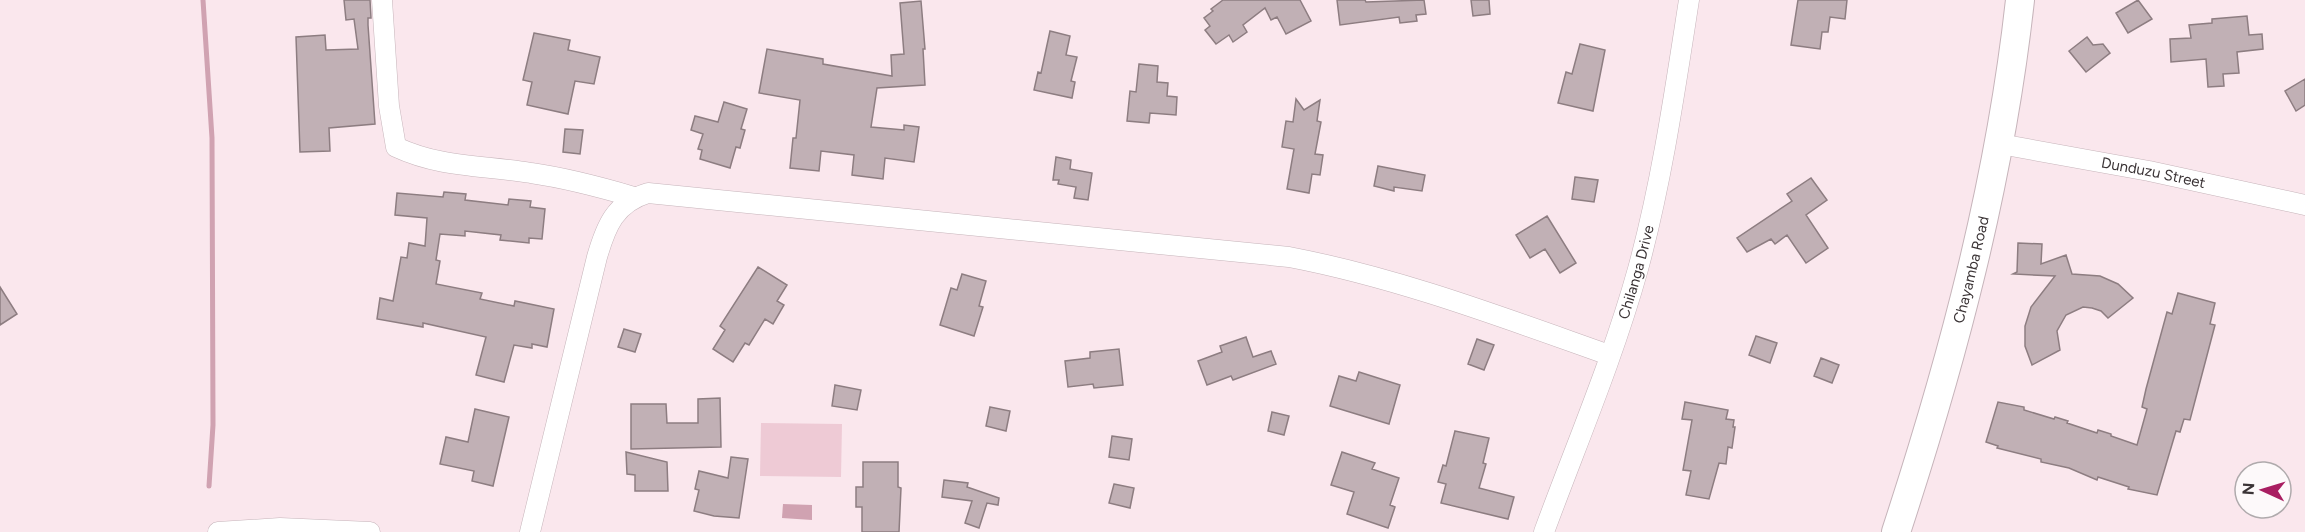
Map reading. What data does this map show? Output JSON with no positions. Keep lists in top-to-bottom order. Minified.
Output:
{"streets":{"street":["Dunduzu Street","Chayamba Road","Chilanga Drive"]},"crossings":[["Dunduzu Street","Chayamba Road"]],"north":"left"}
